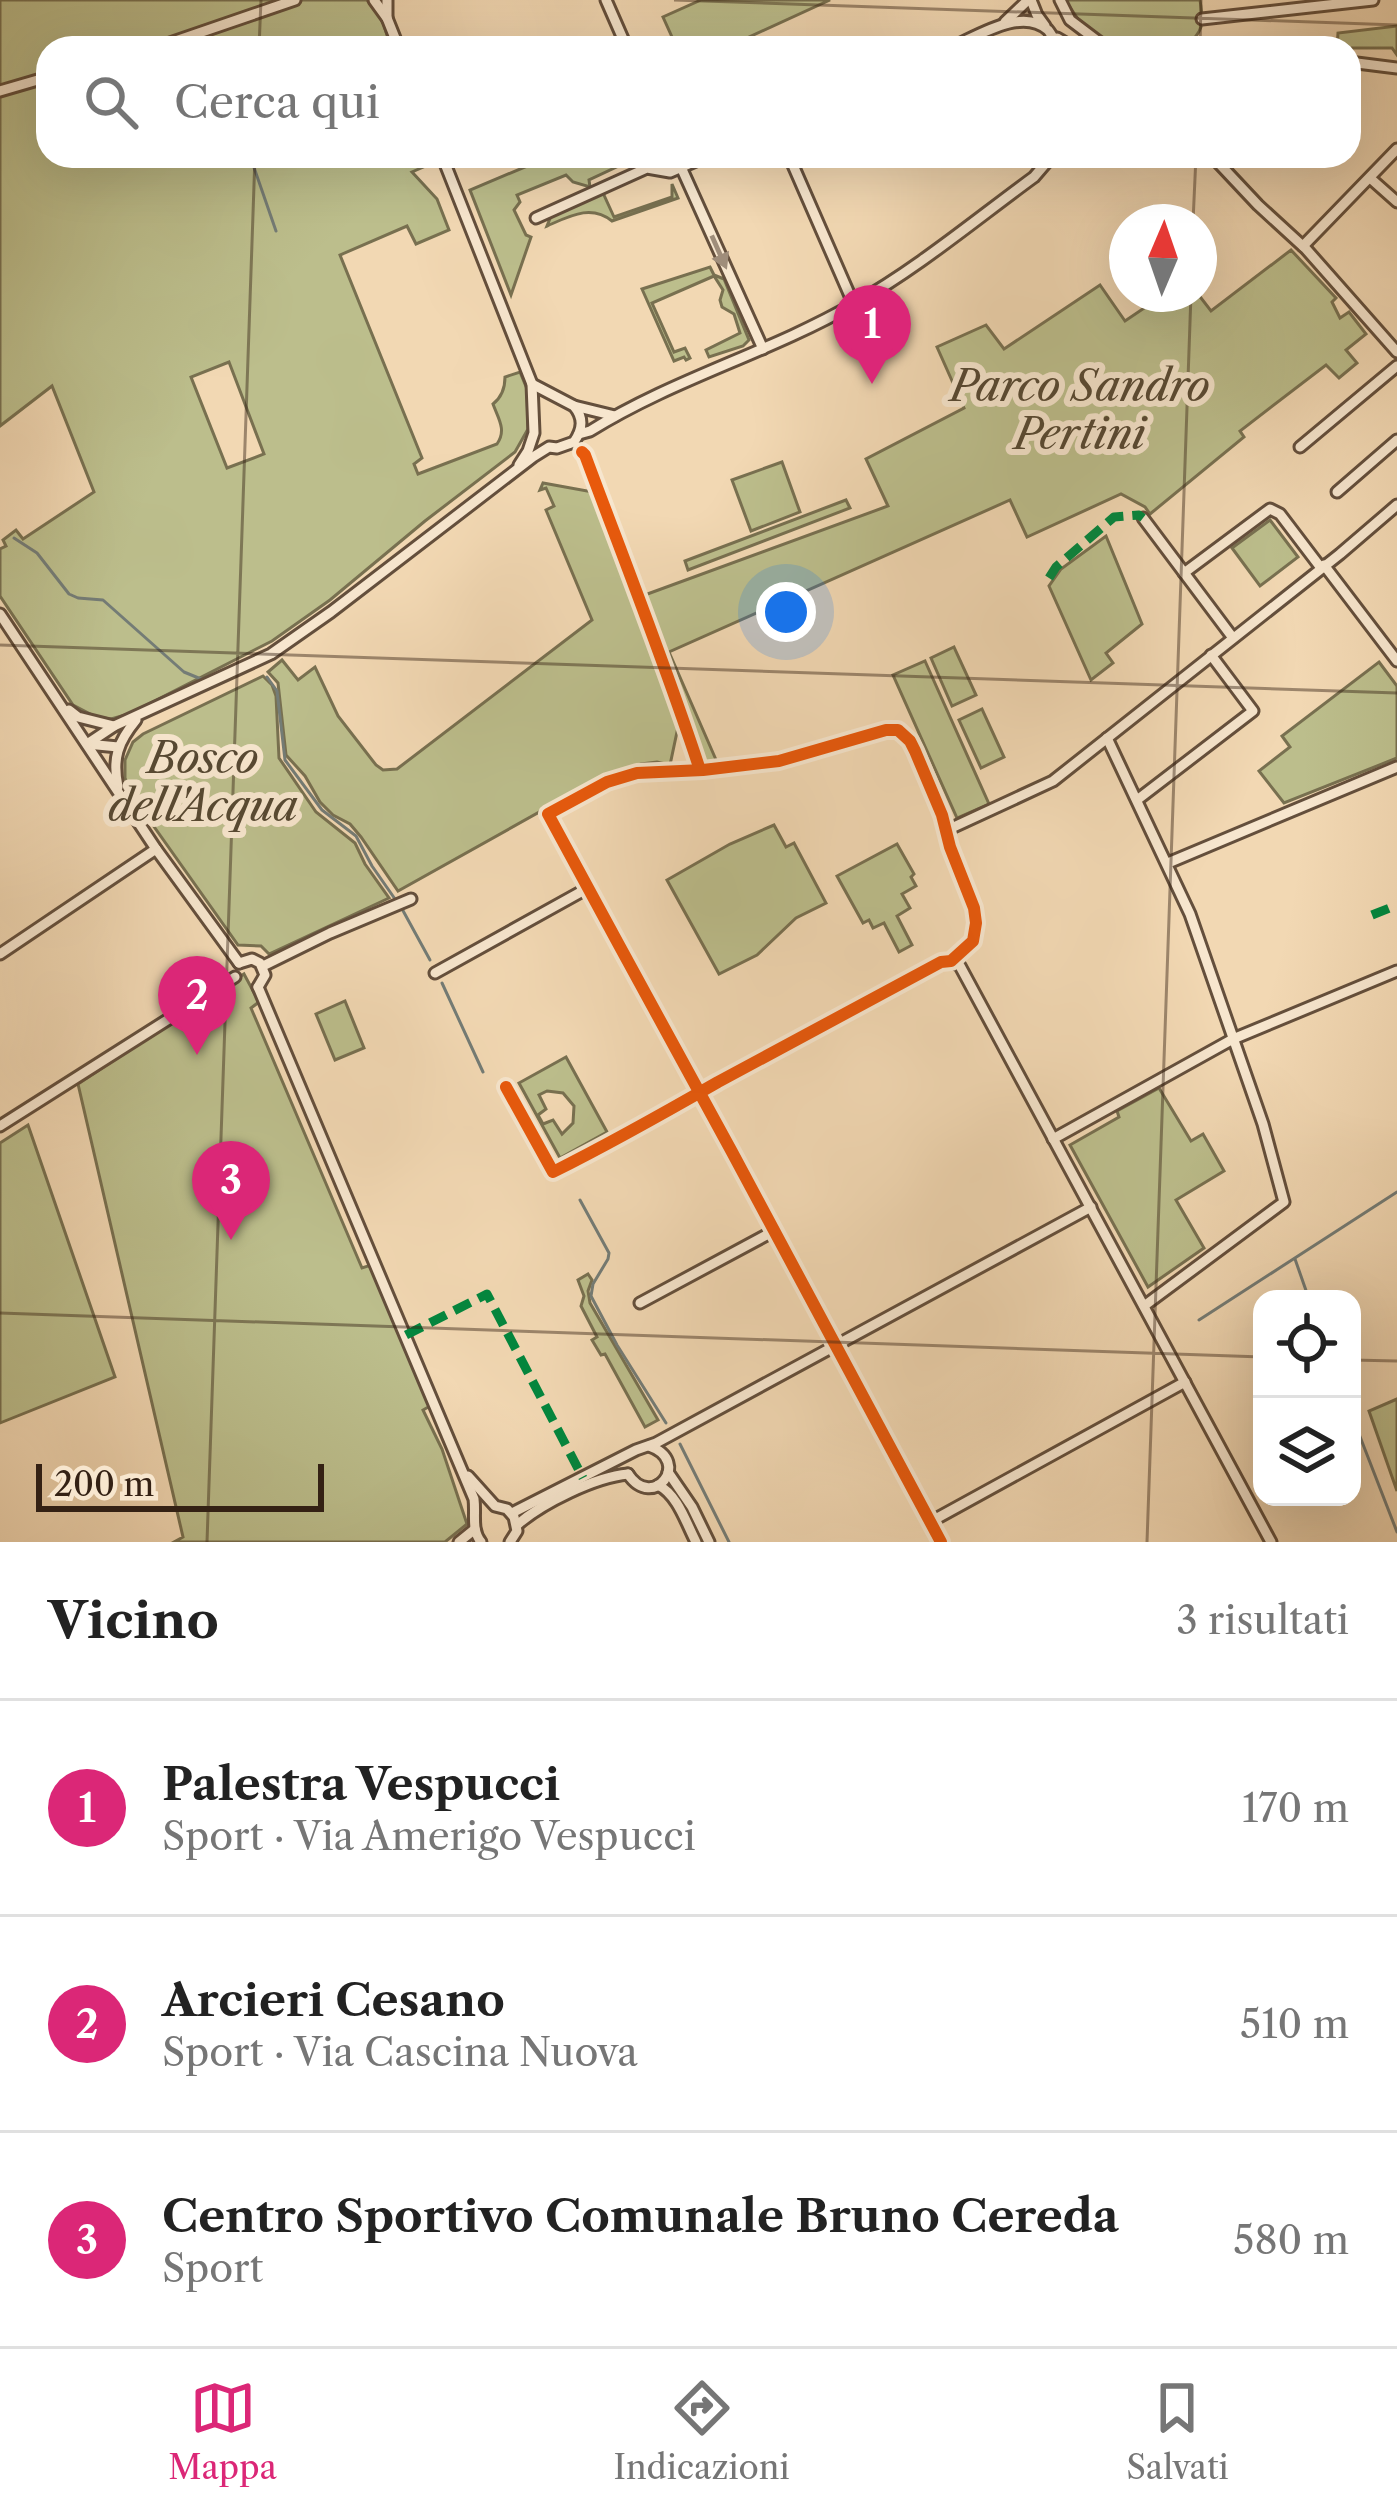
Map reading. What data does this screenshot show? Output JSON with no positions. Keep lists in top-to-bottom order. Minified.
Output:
{"parks":["Parco Sandro Pertini","Bosco dell'Acqua"],"scale_bar":"200 m","north":"top","page":{"search":"Cerca qui","pins":["1","2","3"],"scale":"200 m","heading":["Vicino","3 risultati"],"list":[{"mark":"1","name":"Palestra Vespucci","note":"Sport · Via Amerigo Vespucci","value":"170 m"},{"mark":"2","name":"Arcieri Cesano","note":"Sport · Via Cascina Nuova","value":"510 m"},{"mark":"3","name":"Centro Sportivo Comunale Bruno Cereda","note":"Sport","value":"580 m"}],"nav":["Mappa","Indicazioni","Salvati"]}}
